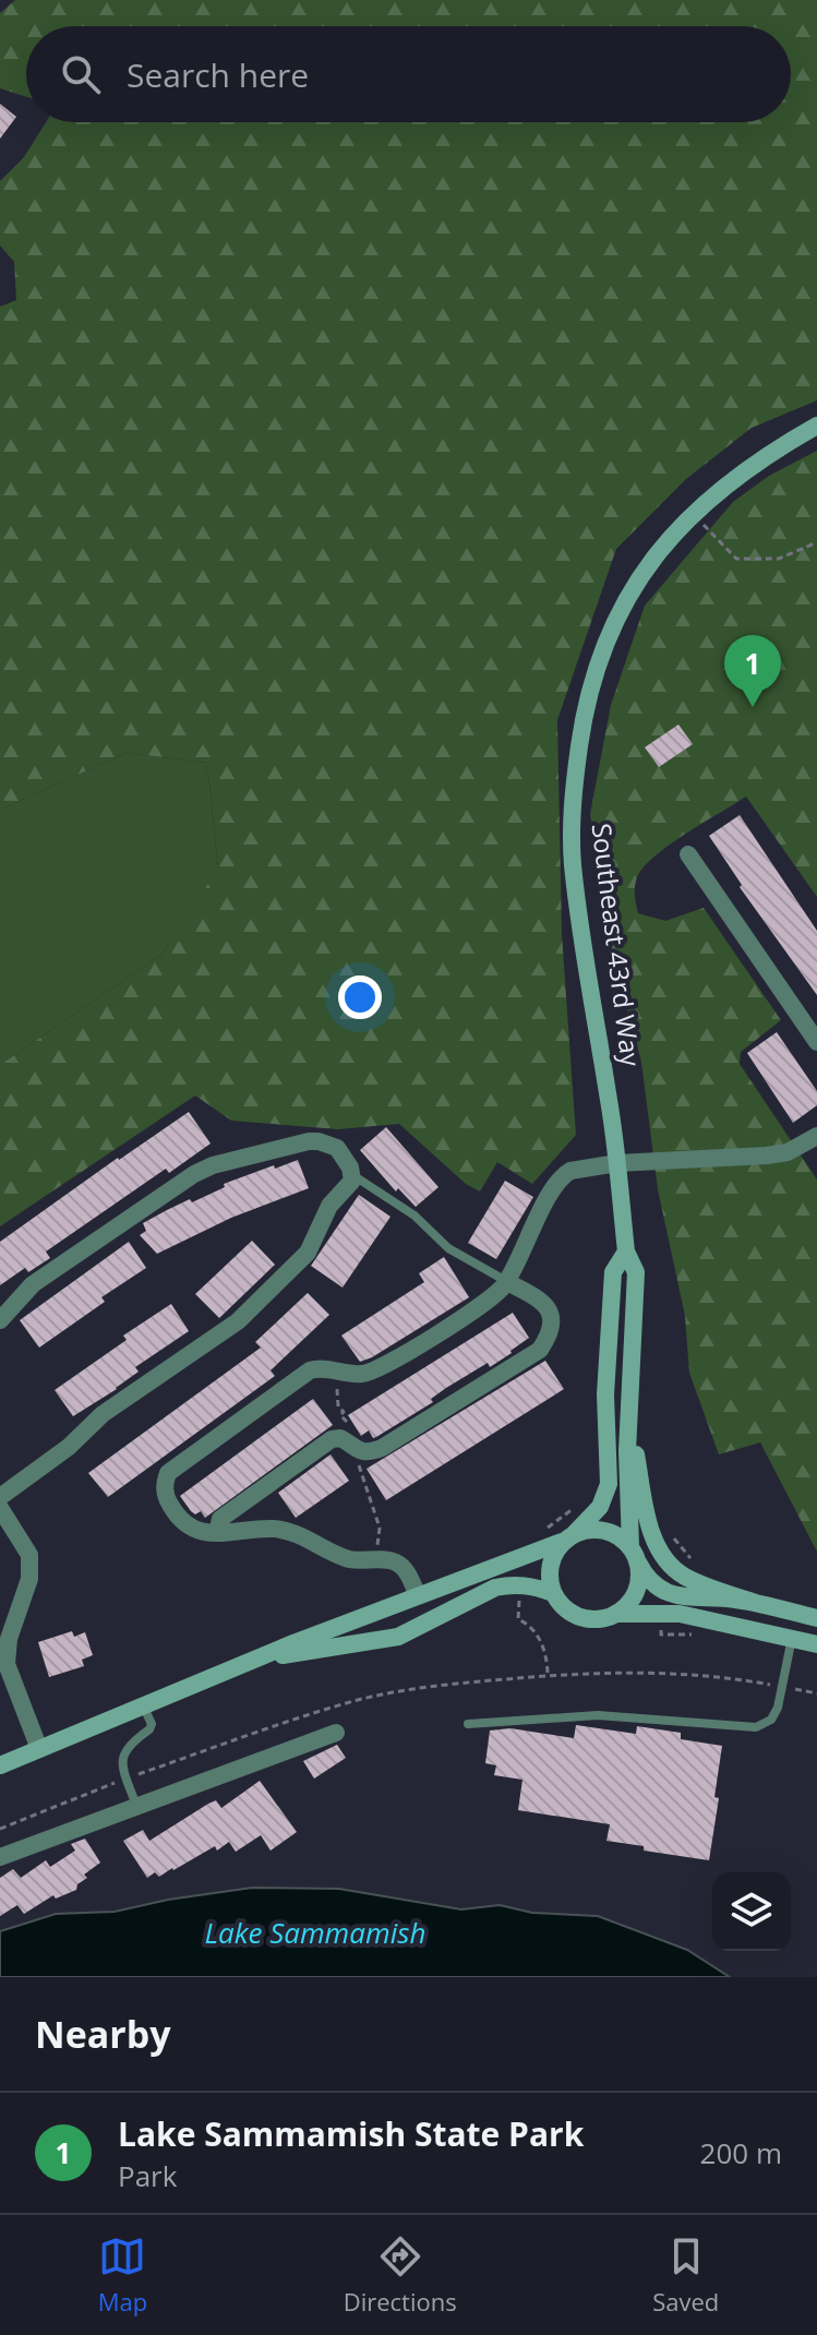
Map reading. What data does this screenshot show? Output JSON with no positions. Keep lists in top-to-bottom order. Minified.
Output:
{"streets":{"main road":["Southeast 43rd Way"]},"water":["Lake Sammamish"],"page":{"search":"Search here","pins":"1","heading":"Nearby","list":[{"mark":"1","name":"Lake Sammamish State Park","note":"Park","value":"200 m"}],"nav":["Map","Directions","Saved"]}}
